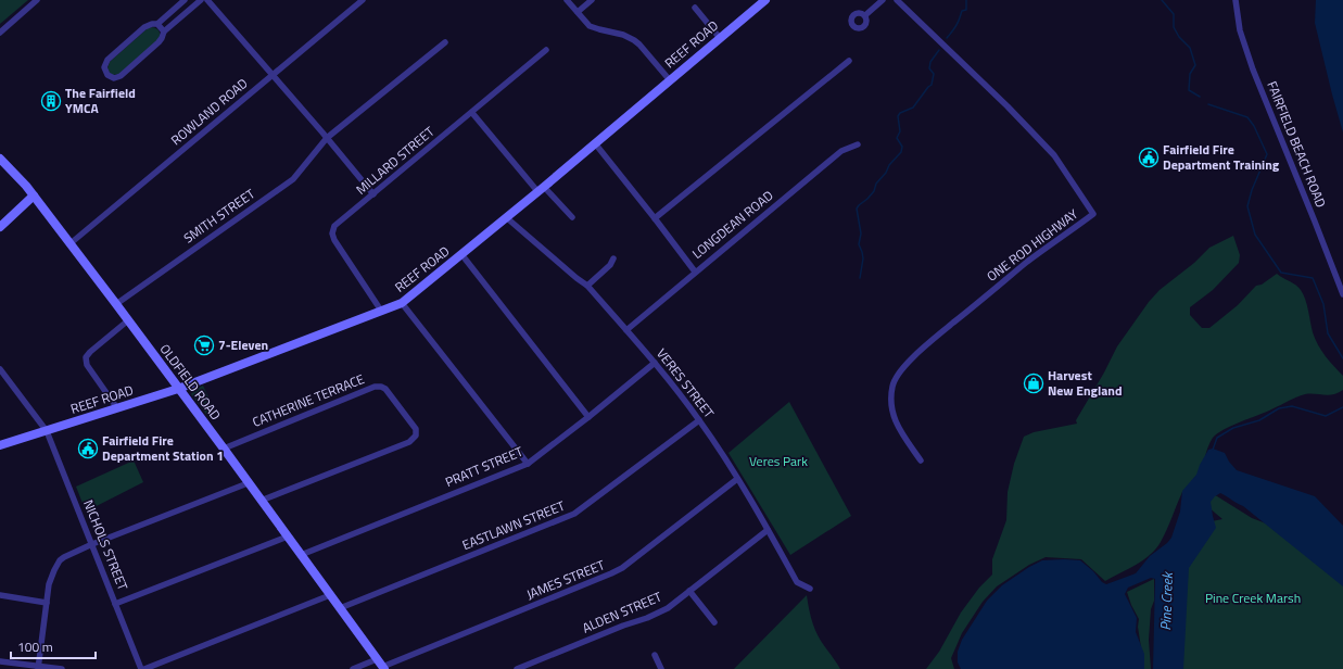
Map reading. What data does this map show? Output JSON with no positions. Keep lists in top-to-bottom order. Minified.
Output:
{"streets":{"street":["REEF ROAD","ROWLAND ROAD","FAIRFIELD BEACH ROAD","MILLARD STREET","SMITH STREET","LONGDEAN ROAD","ONE ROD HIGHWAY","OLDFIELD ROAD","VERES STREET","CATHERINE TERRACE","PRATT STREET","EASTLAWN STREET","NICHOLS STREET","JAMES STREET","ALDEN STREET"]},"crossings":[["REEF ROAD","MILLARD STREET"],["REEF ROAD","OLDFIELD ROAD"],["REEF ROAD","VERES STREET"],["REEF ROAD","NICHOLS STREET"],["ROWLAND ROAD","OLDFIELD ROAD"],["SMITH STREET","OLDFIELD ROAD"],["LONGDEAN ROAD","VERES STREET"],["OLDFIELD ROAD","CATHERINE TERRACE"],["OLDFIELD ROAD","PRATT STREET"],["OLDFIELD ROAD","EASTLAWN STREET"],["OLDFIELD ROAD","JAMES STREET"],["VERES STREET","PRATT STREET"],["VERES STREET","EASTLAWN STREET"],["VERES STREET","JAMES STREET"],["VERES STREET","ALDEN STREET"]],"water":["Pine Creek"],"parks":["Veres Park","Pine Creek Marsh"],"places":{"building":["The Fairfield YMCA"],"public building":["Fairfield Fire Department Training","Fairfield Fire Department Station 1"],"supermarket":["7-Eleven"],"shop":["Harvest New England"]},"scale_bar":"100 m"}
